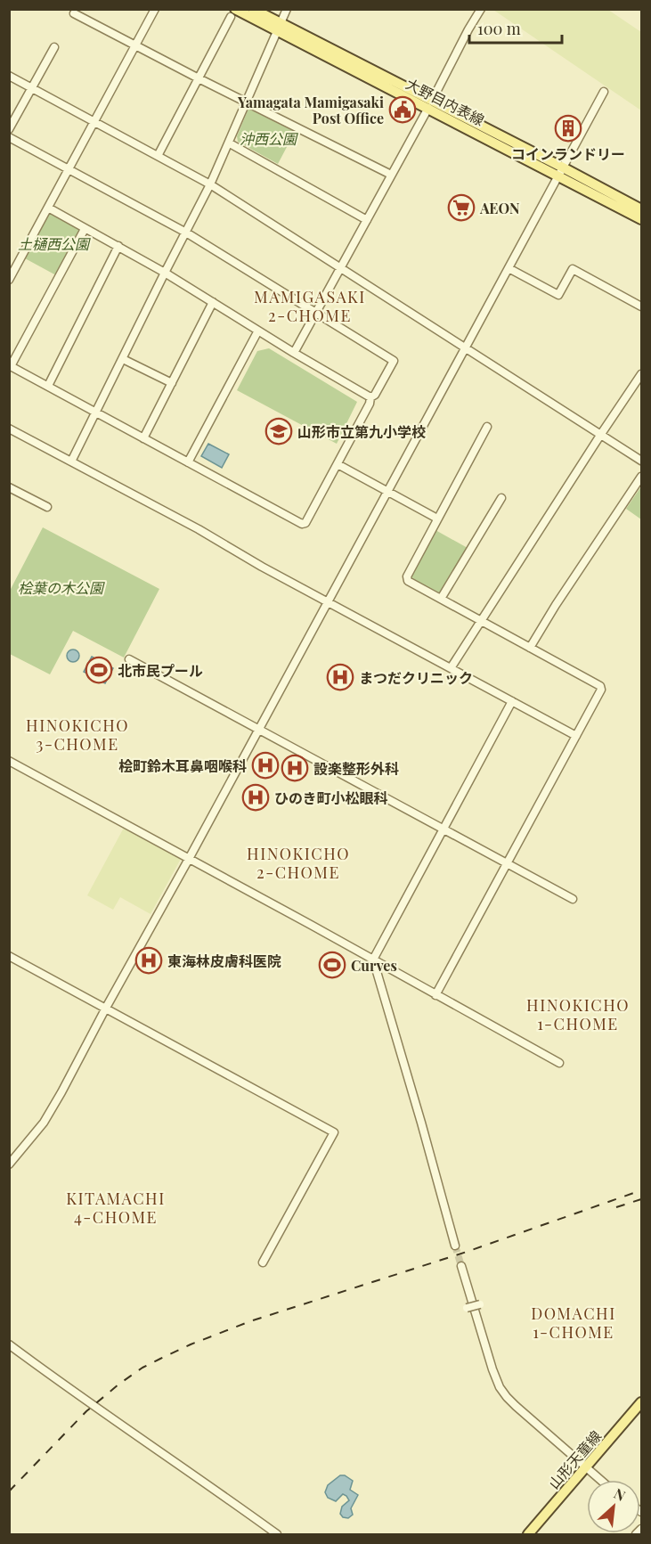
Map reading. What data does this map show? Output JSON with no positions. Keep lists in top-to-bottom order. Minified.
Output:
{"streets":{"main road":["大野目内表線","山形天童線"]},"districts":["MAMIGASAKI 2-CHOME","HINOKICHO 3-CHOME","HINOKICHO 2-CHOME","HINOKICHO 1-CHOME","KITAMACHI 4-CHOME","DOMACHI 1-CHOME"],"parks":["沖西公園","土樋西公園","桧葉の木公園"],"places":{"public building":["Yamagata Mamigasaki Post Office"],"building":["コインランドリー"],"supermarket":["AEON"],"school or university":["山形市立第九小学校"],"sports":["北市民プール","Curves"],"hospital":["まつだクリニック","桧町鈴木耳鼻咽喉科","設楽整形外科","ひのき町小松眼科","東海林皮膚科医院"]},"scale_bar":"100 m","north":"top right"}
